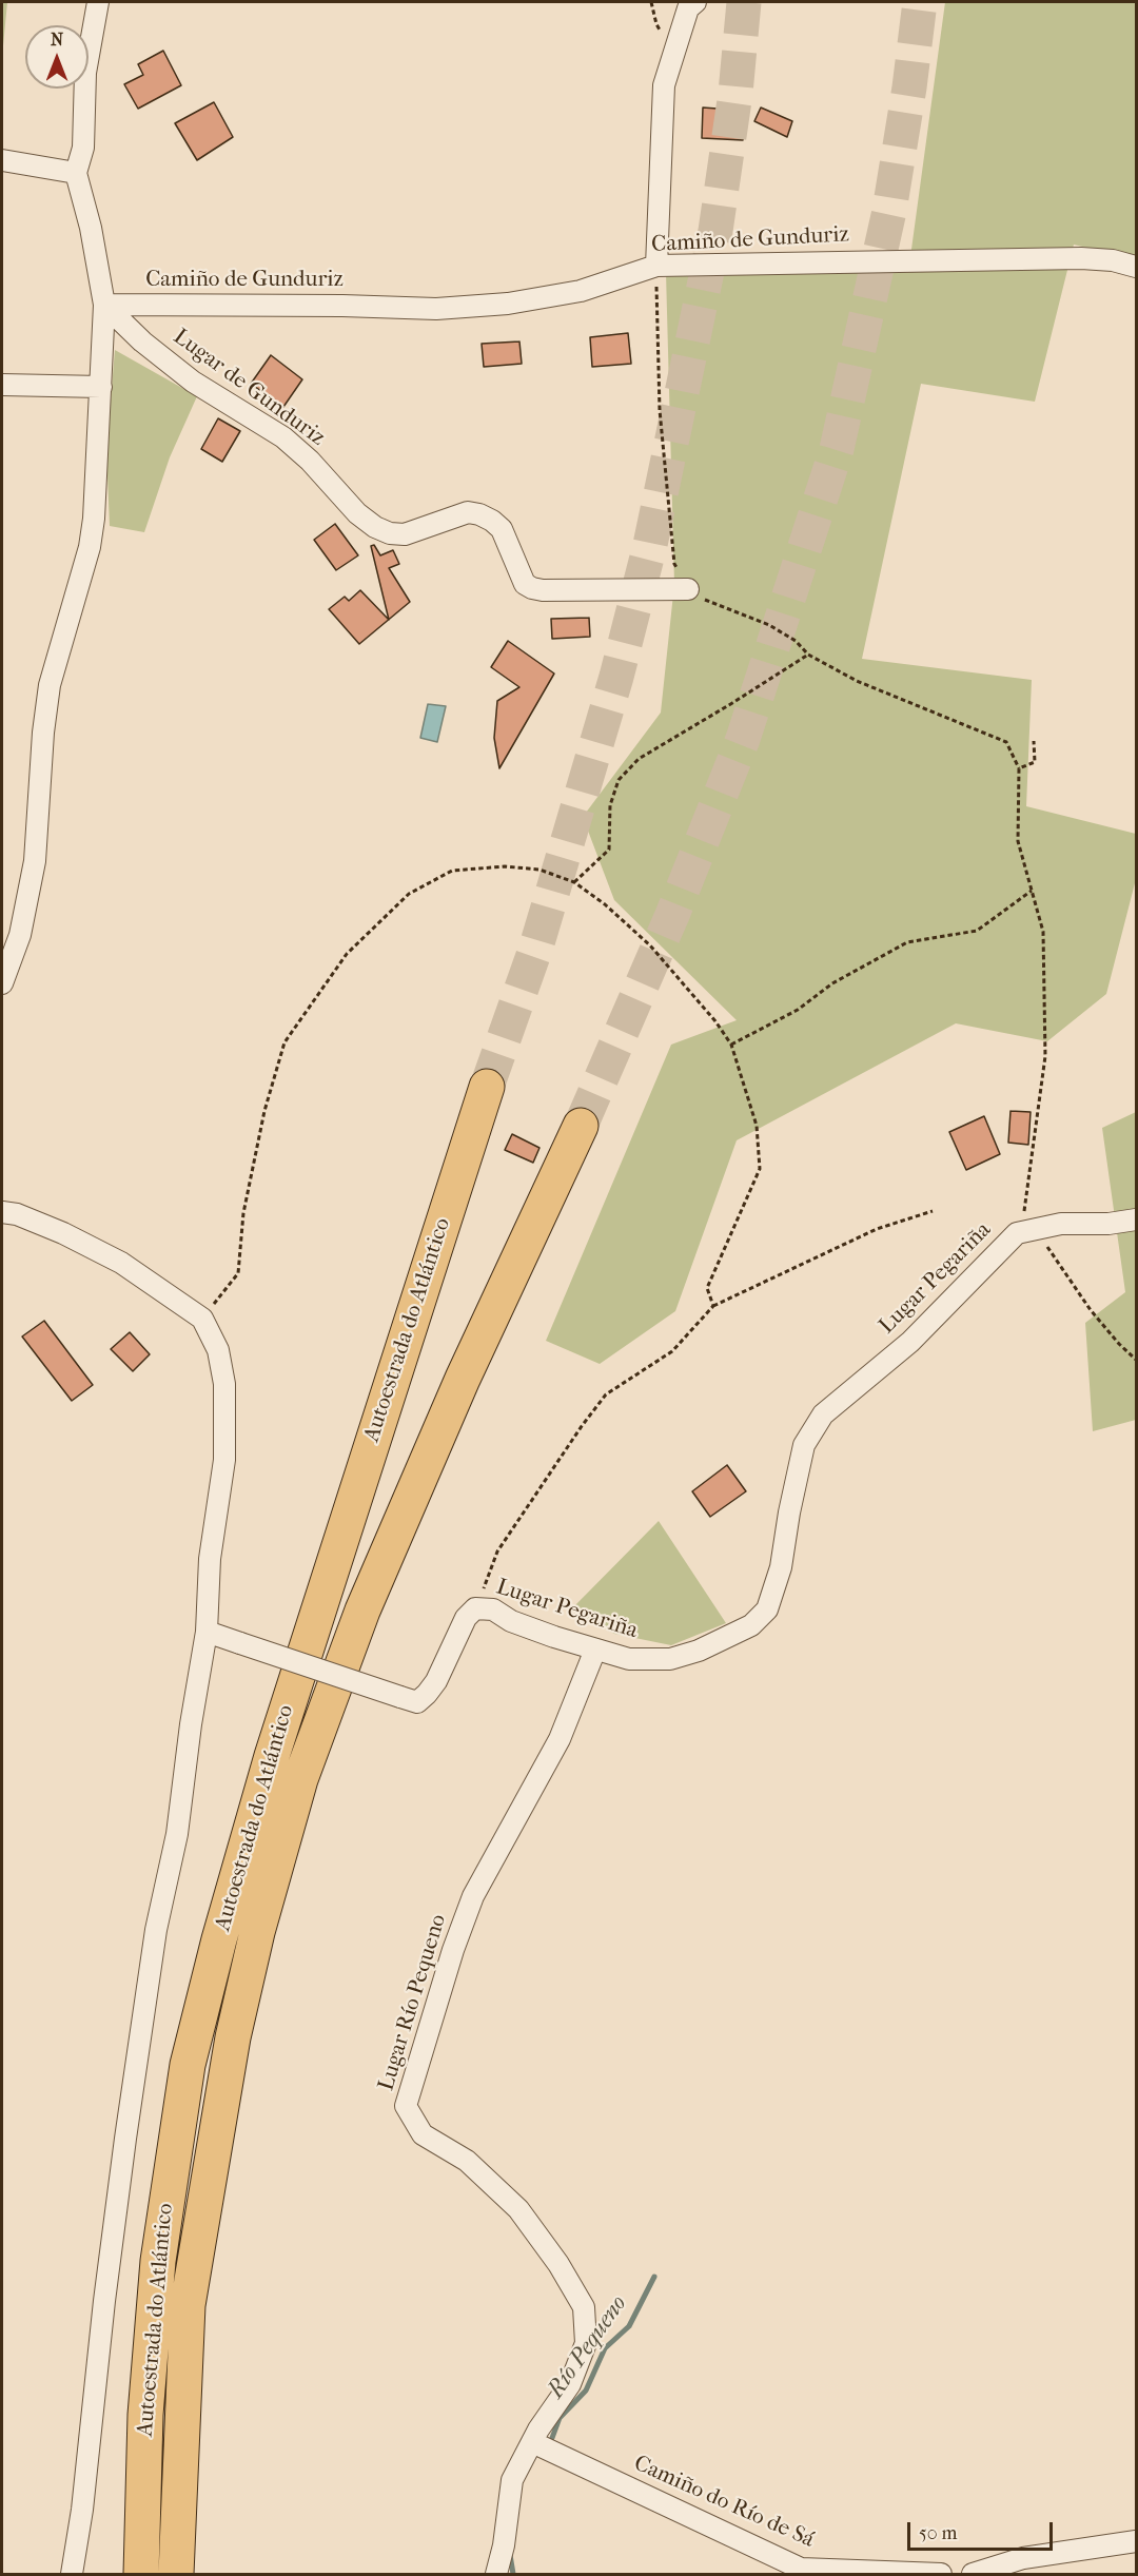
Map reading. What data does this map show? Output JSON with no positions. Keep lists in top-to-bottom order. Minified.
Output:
{"streets":{"highway":["Autoestrada do Atlántico"],"street":["Camiño de Gunduriz","Lugar de Gunduriz","Lugar Pegariña","Lugar Río Pequeno","Camiño do Río de Sá"]},"crossings":[["Camiño de Gunduriz","Lugar de Gunduriz"],["Lugar Pegariña","Lugar Río Pequeno"],["Lugar Río Pequeno","Camiño do Río de Sá"]],"water":["Río Pequeno"],"scale_bar":"50 m","north":"top"}
